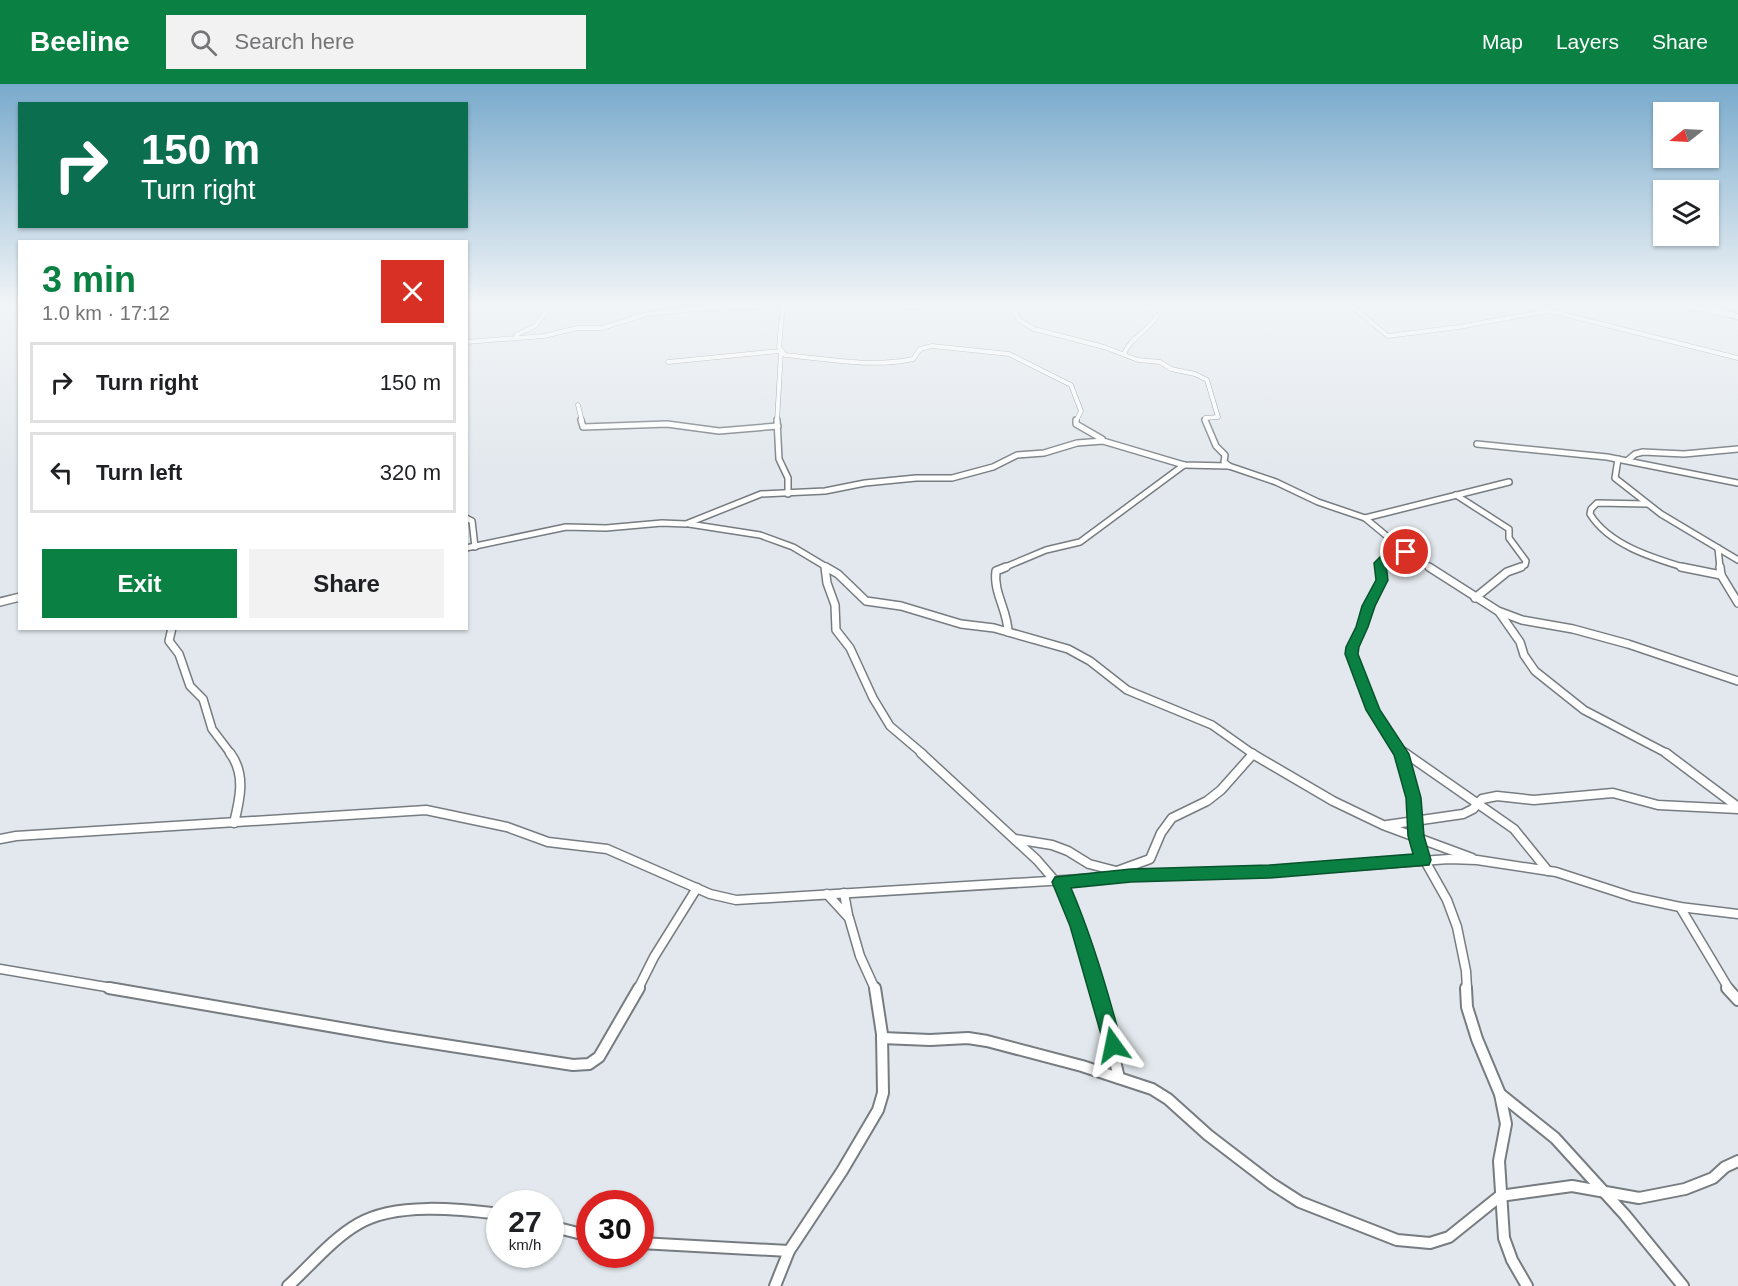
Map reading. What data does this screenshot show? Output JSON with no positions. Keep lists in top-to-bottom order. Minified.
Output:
{"north":"left","page":{"header":"Beeline","search":"Search here","nav":["Map","Layers","Share"],"turn":["150 m","Turn right"],"heading":["3 min","1.0 km · 17:12"],"list":[{"name":"Turn right","value":"150 m"},{"name":"Turn left","value":"320 m"}],"buttons":["Exit","Share"],"speed":"27 km/h","limit":"30"}}
